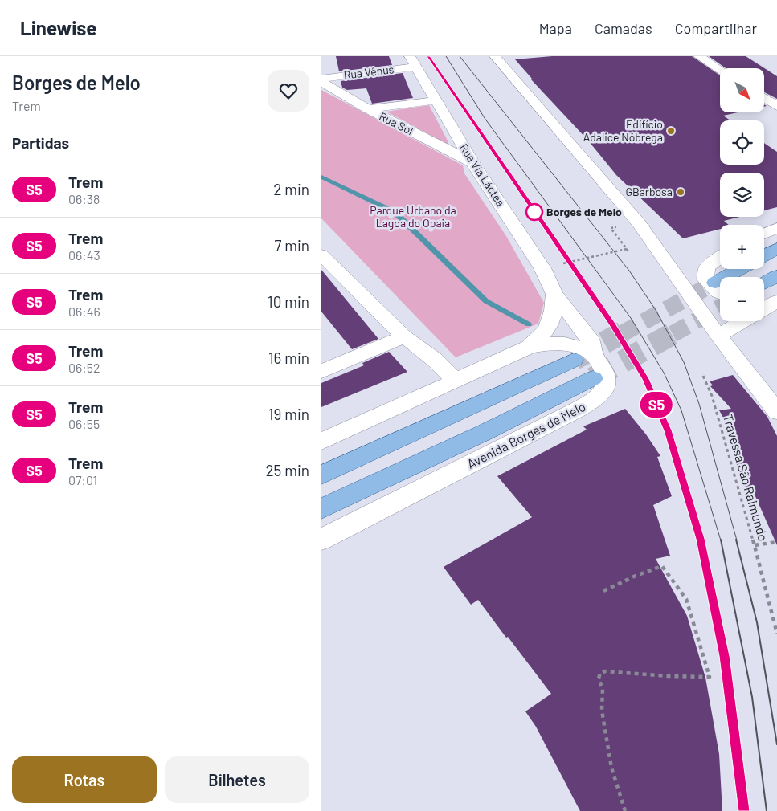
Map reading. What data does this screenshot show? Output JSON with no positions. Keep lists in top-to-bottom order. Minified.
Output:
{"streets":{"main road":["Avenida Borges de Melo"],"street":["Rua Vênus","Rua Sol","Rua Via Láctea"],"path":["Travessa São Raimundo"]},"crossings":[["Rua Vênus","Rua Via Láctea"],["Rua Sol","Rua Via Láctea"],["Rua Via Láctea","Avenida Borges de Melo"]],"parks":["Parque Urbano da Lagoa do Opaia"],"places":["Edifício Adalice Nóbrega","GBarbosa","Borges de Melo"],"north":"bottom right","page":{"header":"Linewise","nav":["Mapa","Camadas","Compartilhar"],"heading":[["Borges de Melo","Trem"],"Partidas"],"on_map":"S5","map_buttons":["+","−"],"list":[{"mark":"S5","name":"Trem","note":"06:38","value":"2 min"},{"mark":"S5","name":"Trem","note":"06:43","value":"7 min"},{"mark":"S5","name":"Trem","note":"06:46","value":"10 min"},{"mark":"S5","name":"Trem","note":"06:52","value":"16 min"},{"mark":"S5","name":"Trem","note":"06:55","value":"19 min"},{"mark":"S5","name":"Trem","note":"07:01","value":"25 min"}],"buttons":["Rotas","Bilhetes"]}}
